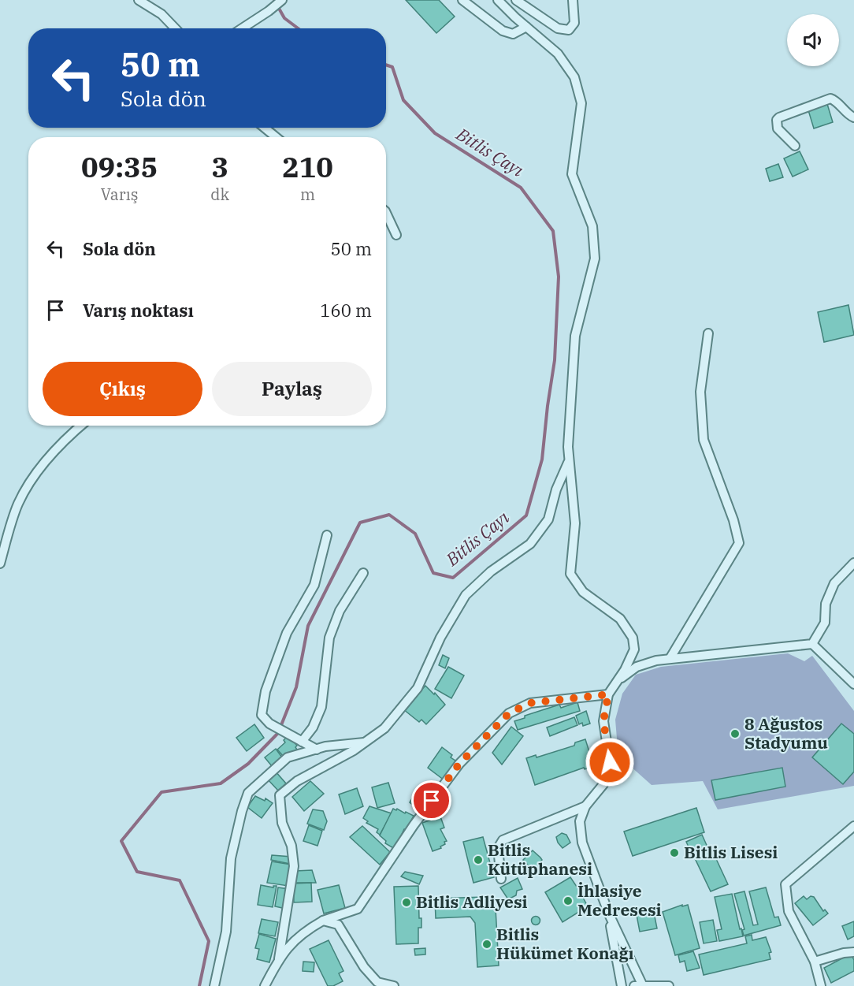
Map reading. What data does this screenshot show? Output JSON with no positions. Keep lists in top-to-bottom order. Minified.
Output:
{"water":["Bitlis Çayı"],"places":["8 Ağustos Stadyumu","Bitlis Lisesi","Bitlis Kütüphanesi","İhlasiye Medresesi","Bitlis Adliyesi","Bitlis Hükümet Konağı"],"page":{"turn":["50 m","Sola dön"],"eta":["09:35","Varış","3","dk","210","m"],"list":[{"name":"Sola dön","value":"50 m"},{"name":"Varış noktası","value":"160 m"}],"buttons":["Çıkış","Paylaş"]}}
